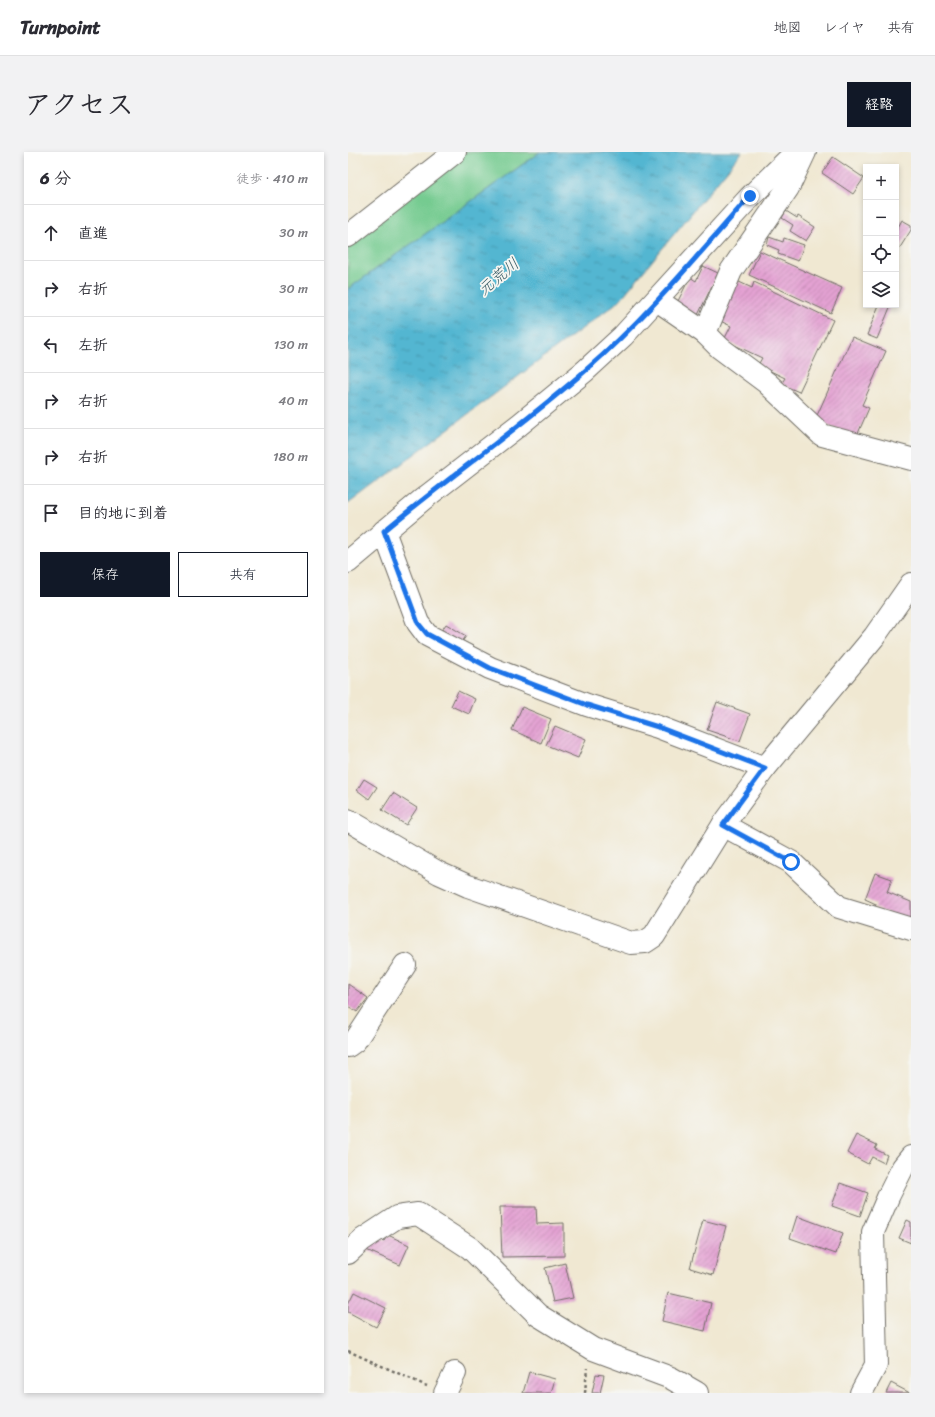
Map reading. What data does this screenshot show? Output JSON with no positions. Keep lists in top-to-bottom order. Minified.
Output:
{"water":["元荒川"],"page":{"header":"Turnpoint","nav":["地図","レイヤ","共有"],"title":"アクセス","buttons":["経路",["保存","共有"]],"heading":["6 分","徒歩 · 410 m"],"map_buttons":["+","−"],"list":[["直進","30 m"],["右折","30 m"],["左折","130 m"],["右折","40 m"],["右折","180 m"],"目的地に到着"]}}
